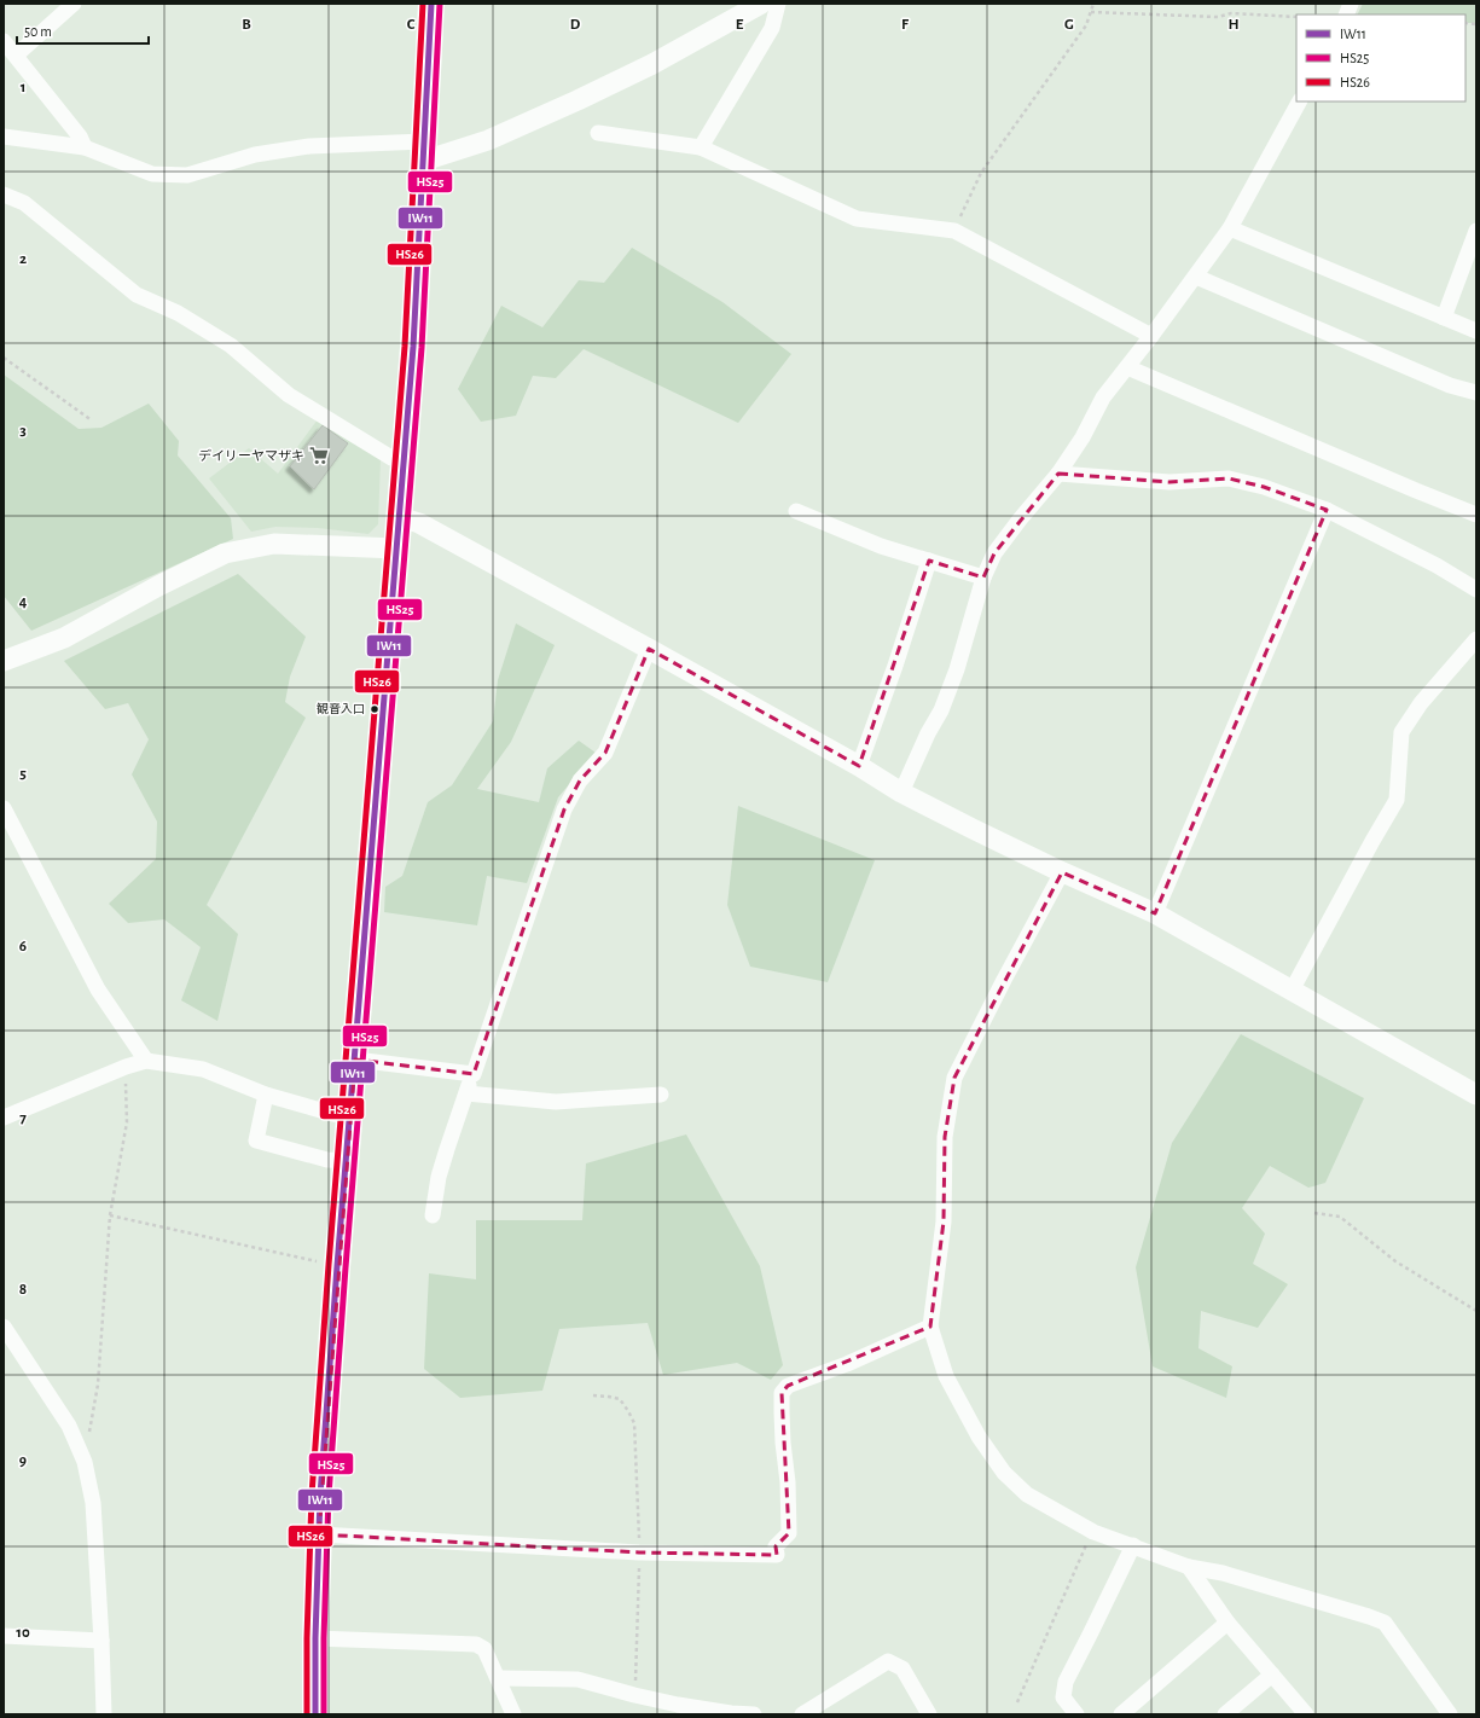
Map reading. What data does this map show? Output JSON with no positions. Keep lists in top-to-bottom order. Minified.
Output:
{"places":{"supermarket":["デイリーヤマザキ"],"other":["観音入口"]},"lines":["transit line IW11","transit line HS25","transit line HS26"],"legend":["IW11","HS25","HS26"],"scale_bar":"50 m","grid":{"columns":["B","C","D","E","F","G","H"],"rows":["1","2","3","4","5","6","7","8","9","10"]}}
